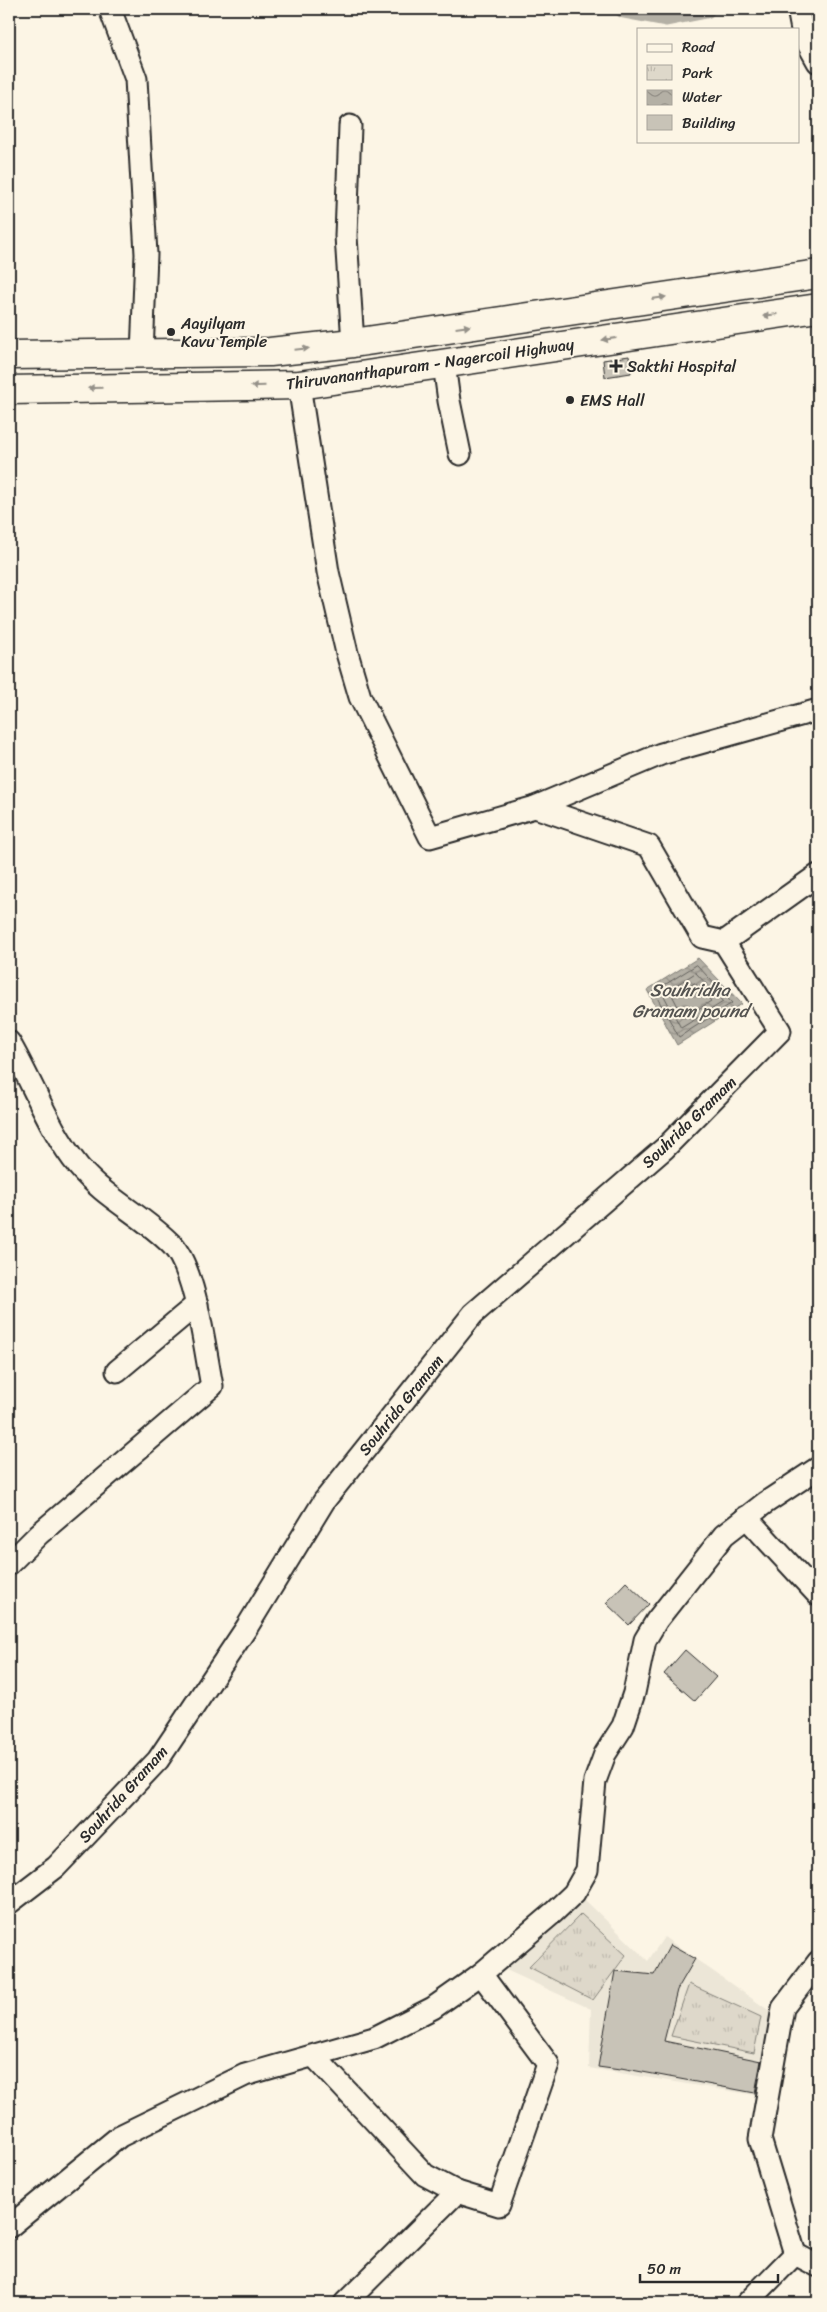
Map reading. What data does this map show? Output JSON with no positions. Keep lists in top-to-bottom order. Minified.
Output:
{"streets":{"main road":["Thiruvananthapuram - Nagercoil Highway"],"street":["Souhrida Gramam"]},"water":["Souhridha Gramam pound"],"places":{"other":["Aayilyam Kavu Temple","EMS Hall"],"health":["Sakthi Hospital"]},"legend":["Road","Park","Water","Building"],"scale_bar":"50 m"}
